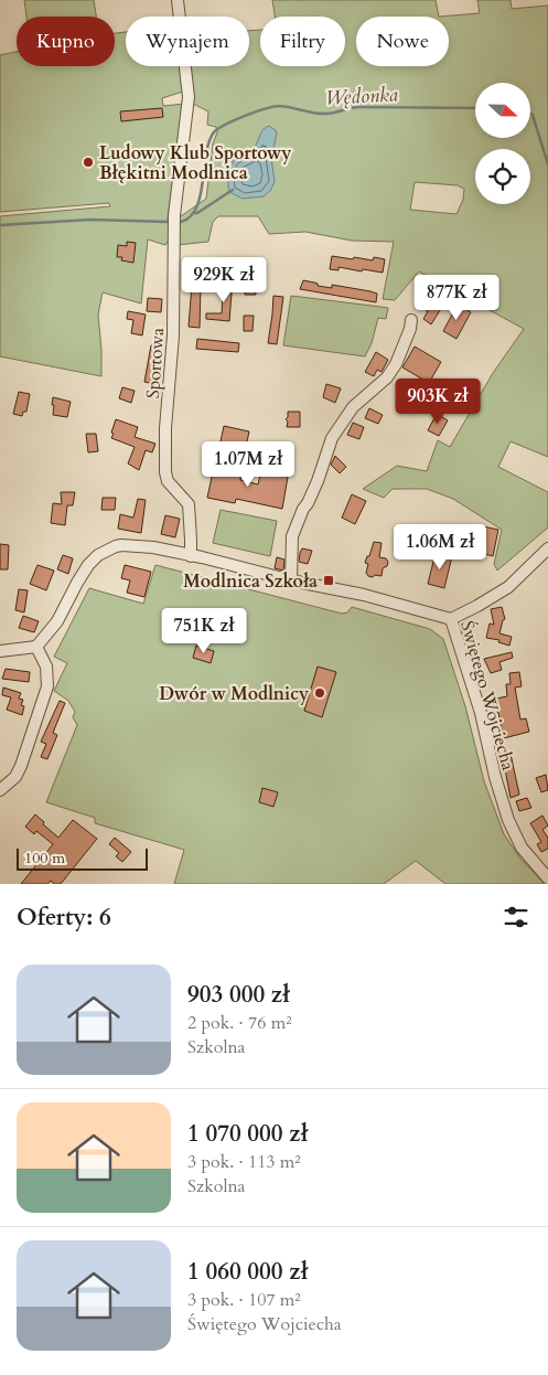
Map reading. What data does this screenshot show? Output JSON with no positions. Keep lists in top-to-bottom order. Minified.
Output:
{"streets":{"street":["Sportowa","Świętego Wojciecha"]},"crossings":[["Sportowa","Świętego Wojciecha"]],"water":["Wędonka"],"places":{"other":["Ludowy Klub Sportowy Błękitni Modlnica","Dwór w Modlnicy"],"transit":["Modlnica Szkoła"]},"scale_bar":"100 m","north":"right","page":{"chip":["Kupno","Wynajem","Filtry","Nowe"],"price":["929K zł","877K zł","903K zł","1.07M zł","1.06M zł","751K zł"],"scale":"100 m","heading":"Oferty: 6","list":[{"name":"903 000 zł","note":"2 pok. · 76 m² · Szkolna"},{"name":"1 070 000 zł","note":"3 pok. · 113 m² · Szkolna"},{"name":"1 060 000 zł","note":"3 pok. · 107 m² · Świętego Wojciecha"}]}}
